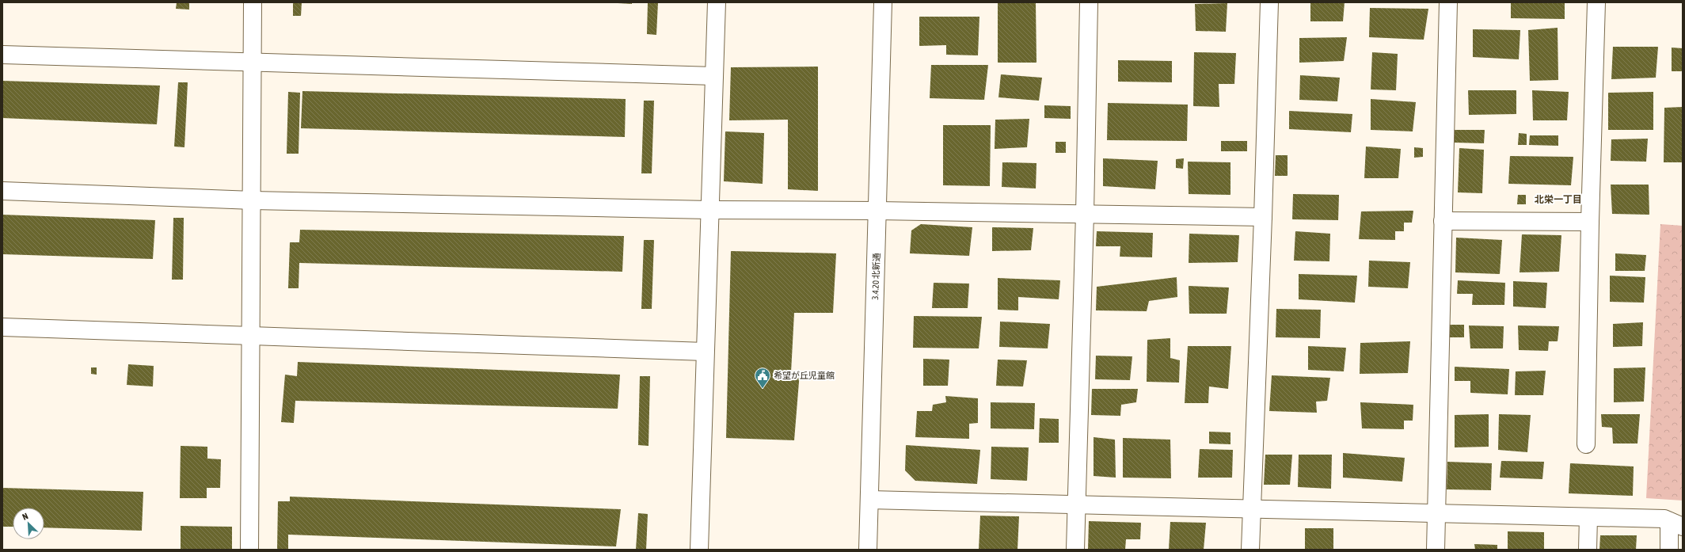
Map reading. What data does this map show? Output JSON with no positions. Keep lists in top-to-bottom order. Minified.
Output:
{"streets":{"street":["3.4.20 北新通"]},"districts":["北栄一丁目"],"places":{"public building":["希望が丘児童館"]},"north":"top left"}
